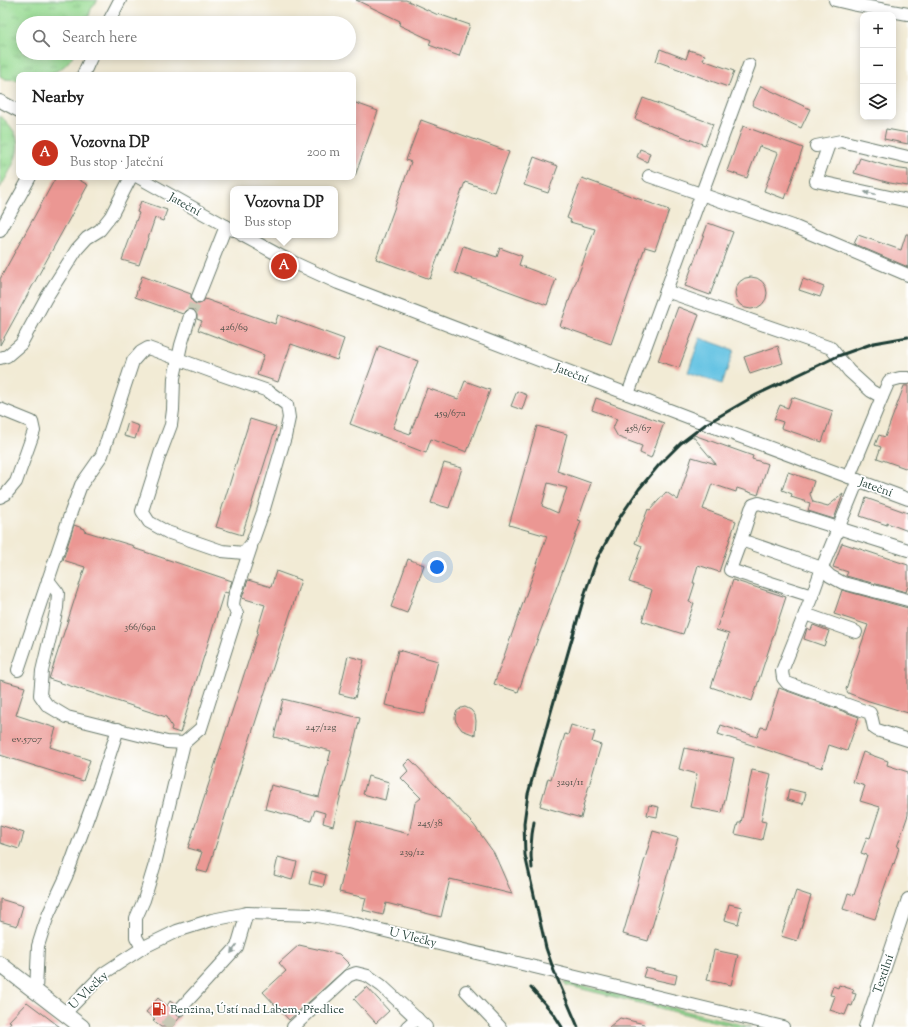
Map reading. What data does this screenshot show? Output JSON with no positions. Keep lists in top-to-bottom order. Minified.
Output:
{"streets":{"street":["Jateční","U Vlečky","Textilní"]},"places":{"fuel station":["Benzina, Ústí nad Labem, Předlice"]},"house_numbers":["426/69","459/67a","458/67","366/69a","247/12g","ev.5707","3291/11","245/38","239/12"],"page":{"map_buttons":["+","−"],"search":"Search here","heading":"Nearby","list":[{"mark":"A","name":"Vozovna DP","note":"Bus stop · Jateční","value":"200 m"}],"popup":["Vozovna DP","Bus stop"],"pins":"A"}}
